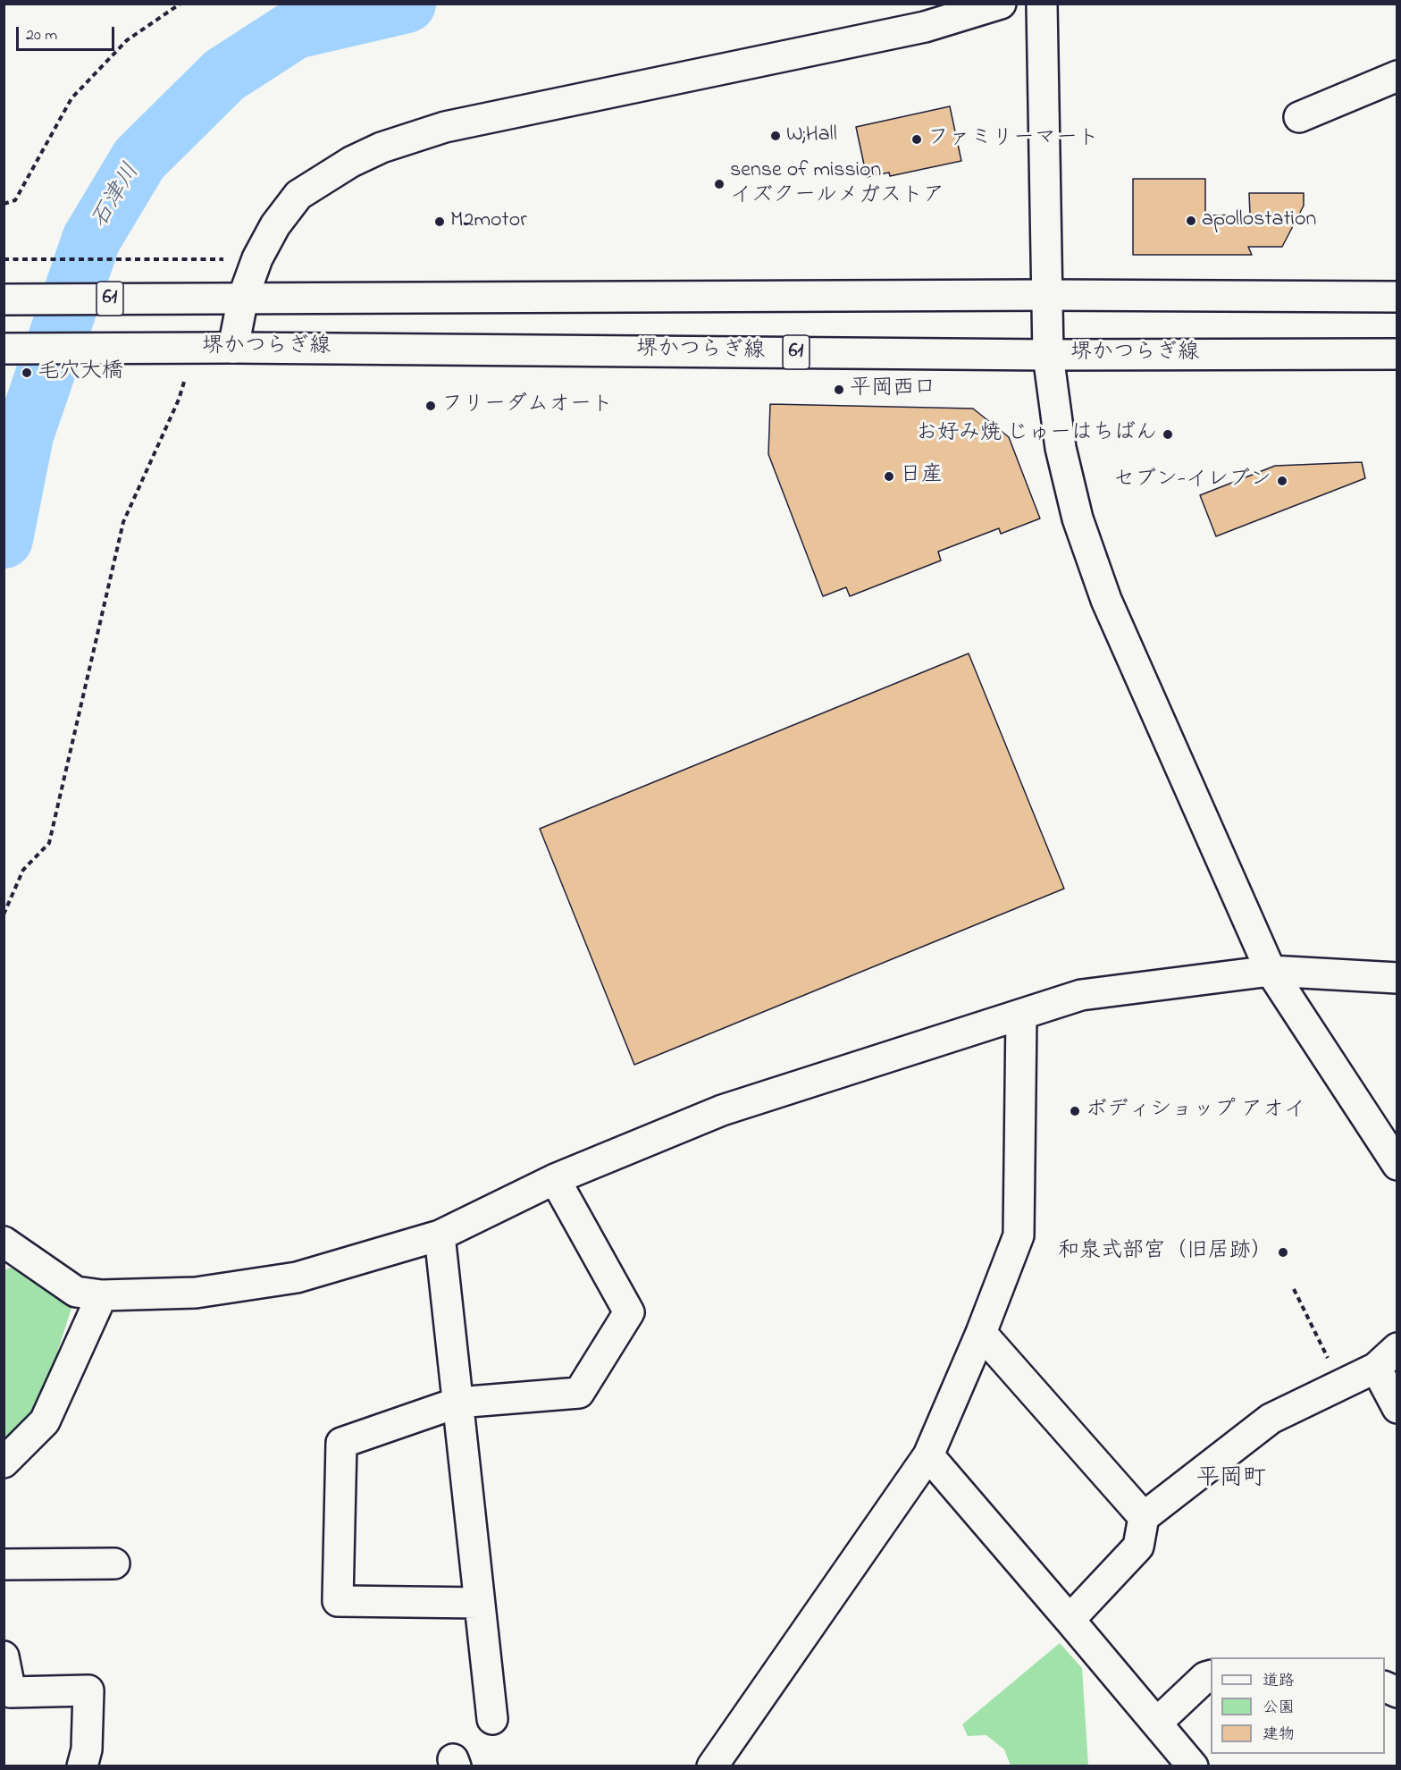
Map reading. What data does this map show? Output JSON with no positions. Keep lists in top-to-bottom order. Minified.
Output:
{"streets":{"street":["61","堺かつらぎ線"]},"districts":["平岡町"],"water":["石津川"],"places":["W;Hall","ファミリーマート","sense of mission イズクールメガストア","apollostation","M2motor","毛穴大橋","平岡西口","フリーダムオート","お好み焼 じゅーはちばん","日産","セブン-イレブン","ボディショップ アオイ","和泉式部宮（旧居跡）"],"legend":["道路","公園","建物"],"scale_bar":"20 m"}
